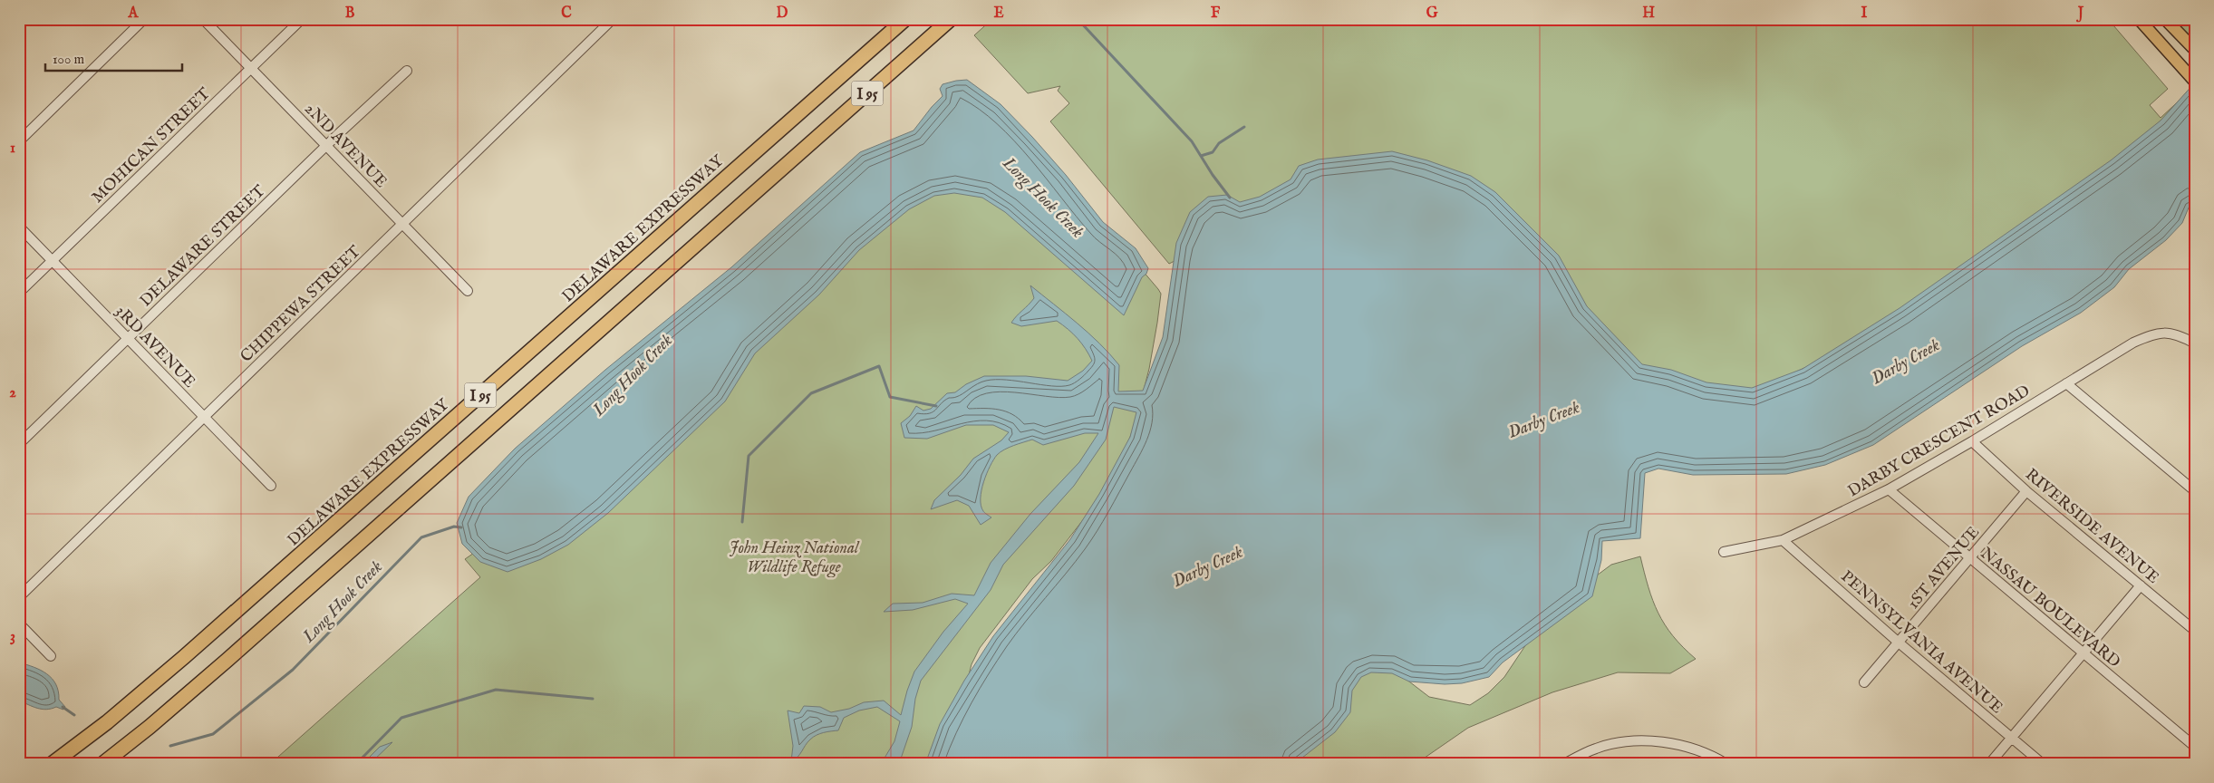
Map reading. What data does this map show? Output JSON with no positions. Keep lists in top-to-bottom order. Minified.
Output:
{"streets":{"highway":["I 95","DELAWARE EXPRESSWAY"],"street":["MOHICAN STREET","2ND AVENUE","DELAWARE STREET","CHIPPEWA STREET","3RD AVENUE","DARBY CRESCENT ROAD","RIVERSIDE AVENUE","1ST AVENUE","NASSAU BOULEVARD","PENNSYLVANIA AVENUE"]},"crossings":[["MOHICAN STREET","2ND AVENUE"],["MOHICAN STREET","3RD AVENUE"],["2ND AVENUE","DELAWARE STREET"],["2ND AVENUE","CHIPPEWA STREET"],["DELAWARE STREET","3RD AVENUE"],["CHIPPEWA STREET","3RD AVENUE"],["DARBY CRESCENT ROAD","RIVERSIDE AVENUE"],["DARBY CRESCENT ROAD","NASSAU BOULEVARD"],["DARBY CRESCENT ROAD","PENNSYLVANIA AVENUE"],["RIVERSIDE AVENUE","1ST AVENUE"],["1ST AVENUE","NASSAU BOULEVARD"],["1ST AVENUE","PENNSYLVANIA AVENUE"]],"water":["Long Hook Creek","Darby Creek"],"parks":["John Heinz National Wildlife Refuge"],"scale_bar":"100 m","grid":{"columns":["A","B","C","D","E","F","G","H","I","J"],"rows":["1","2","3"]}}
